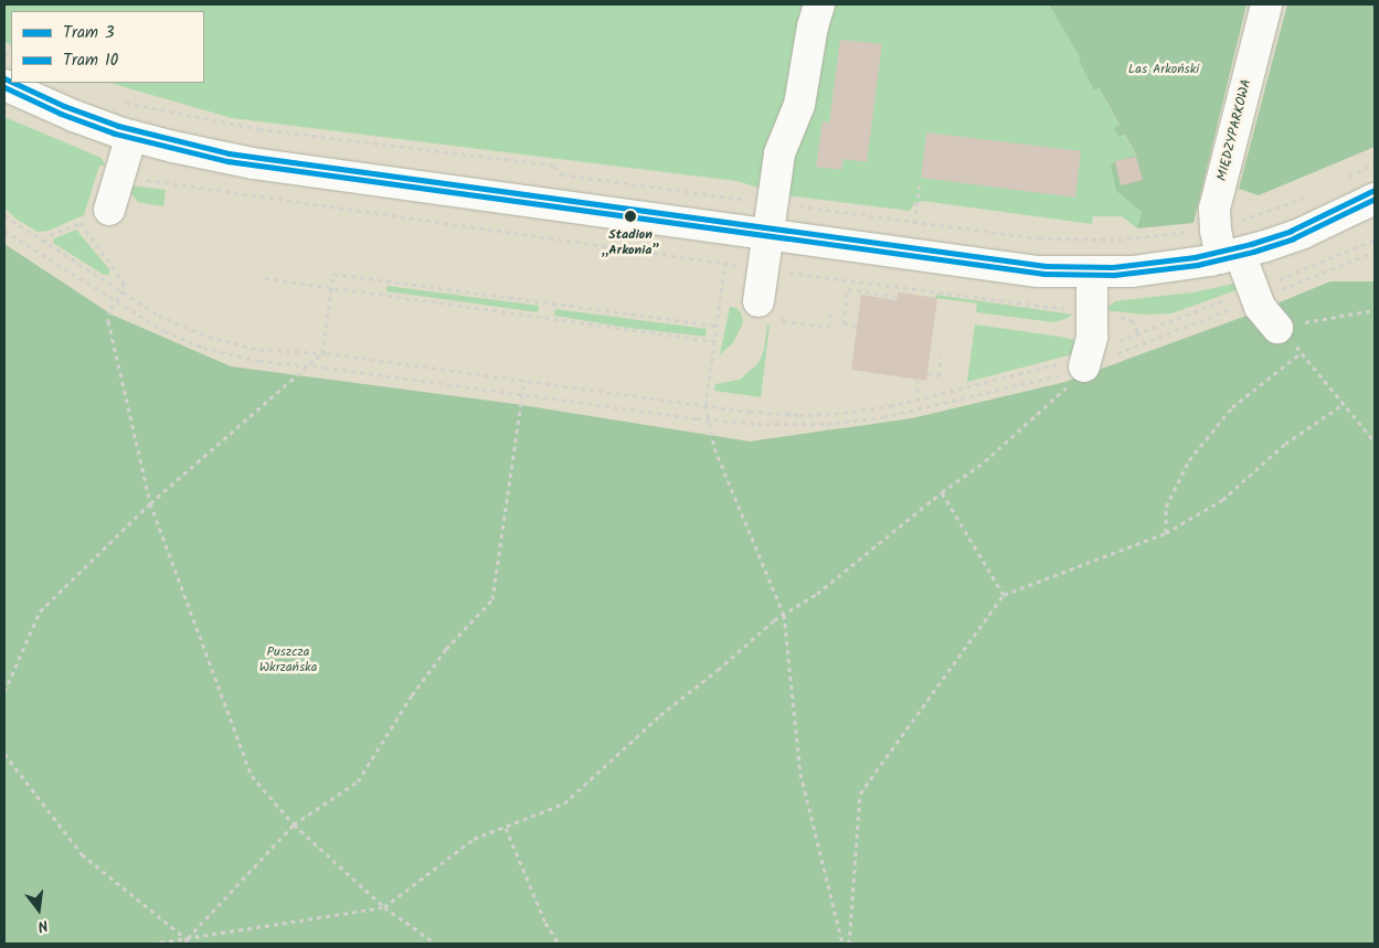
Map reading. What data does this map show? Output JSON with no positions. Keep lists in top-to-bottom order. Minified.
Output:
{"streets":{"street":["MIĘDZYPARKOWA"]},"parks":["Las Arkoński","Puszcza Wkrzańska"],"places":["Stadion „Arkonia”"],"lines":["tram line 3","tram line 10"],"legend":["Tram 3","Tram 10"],"north":"bottom"}
